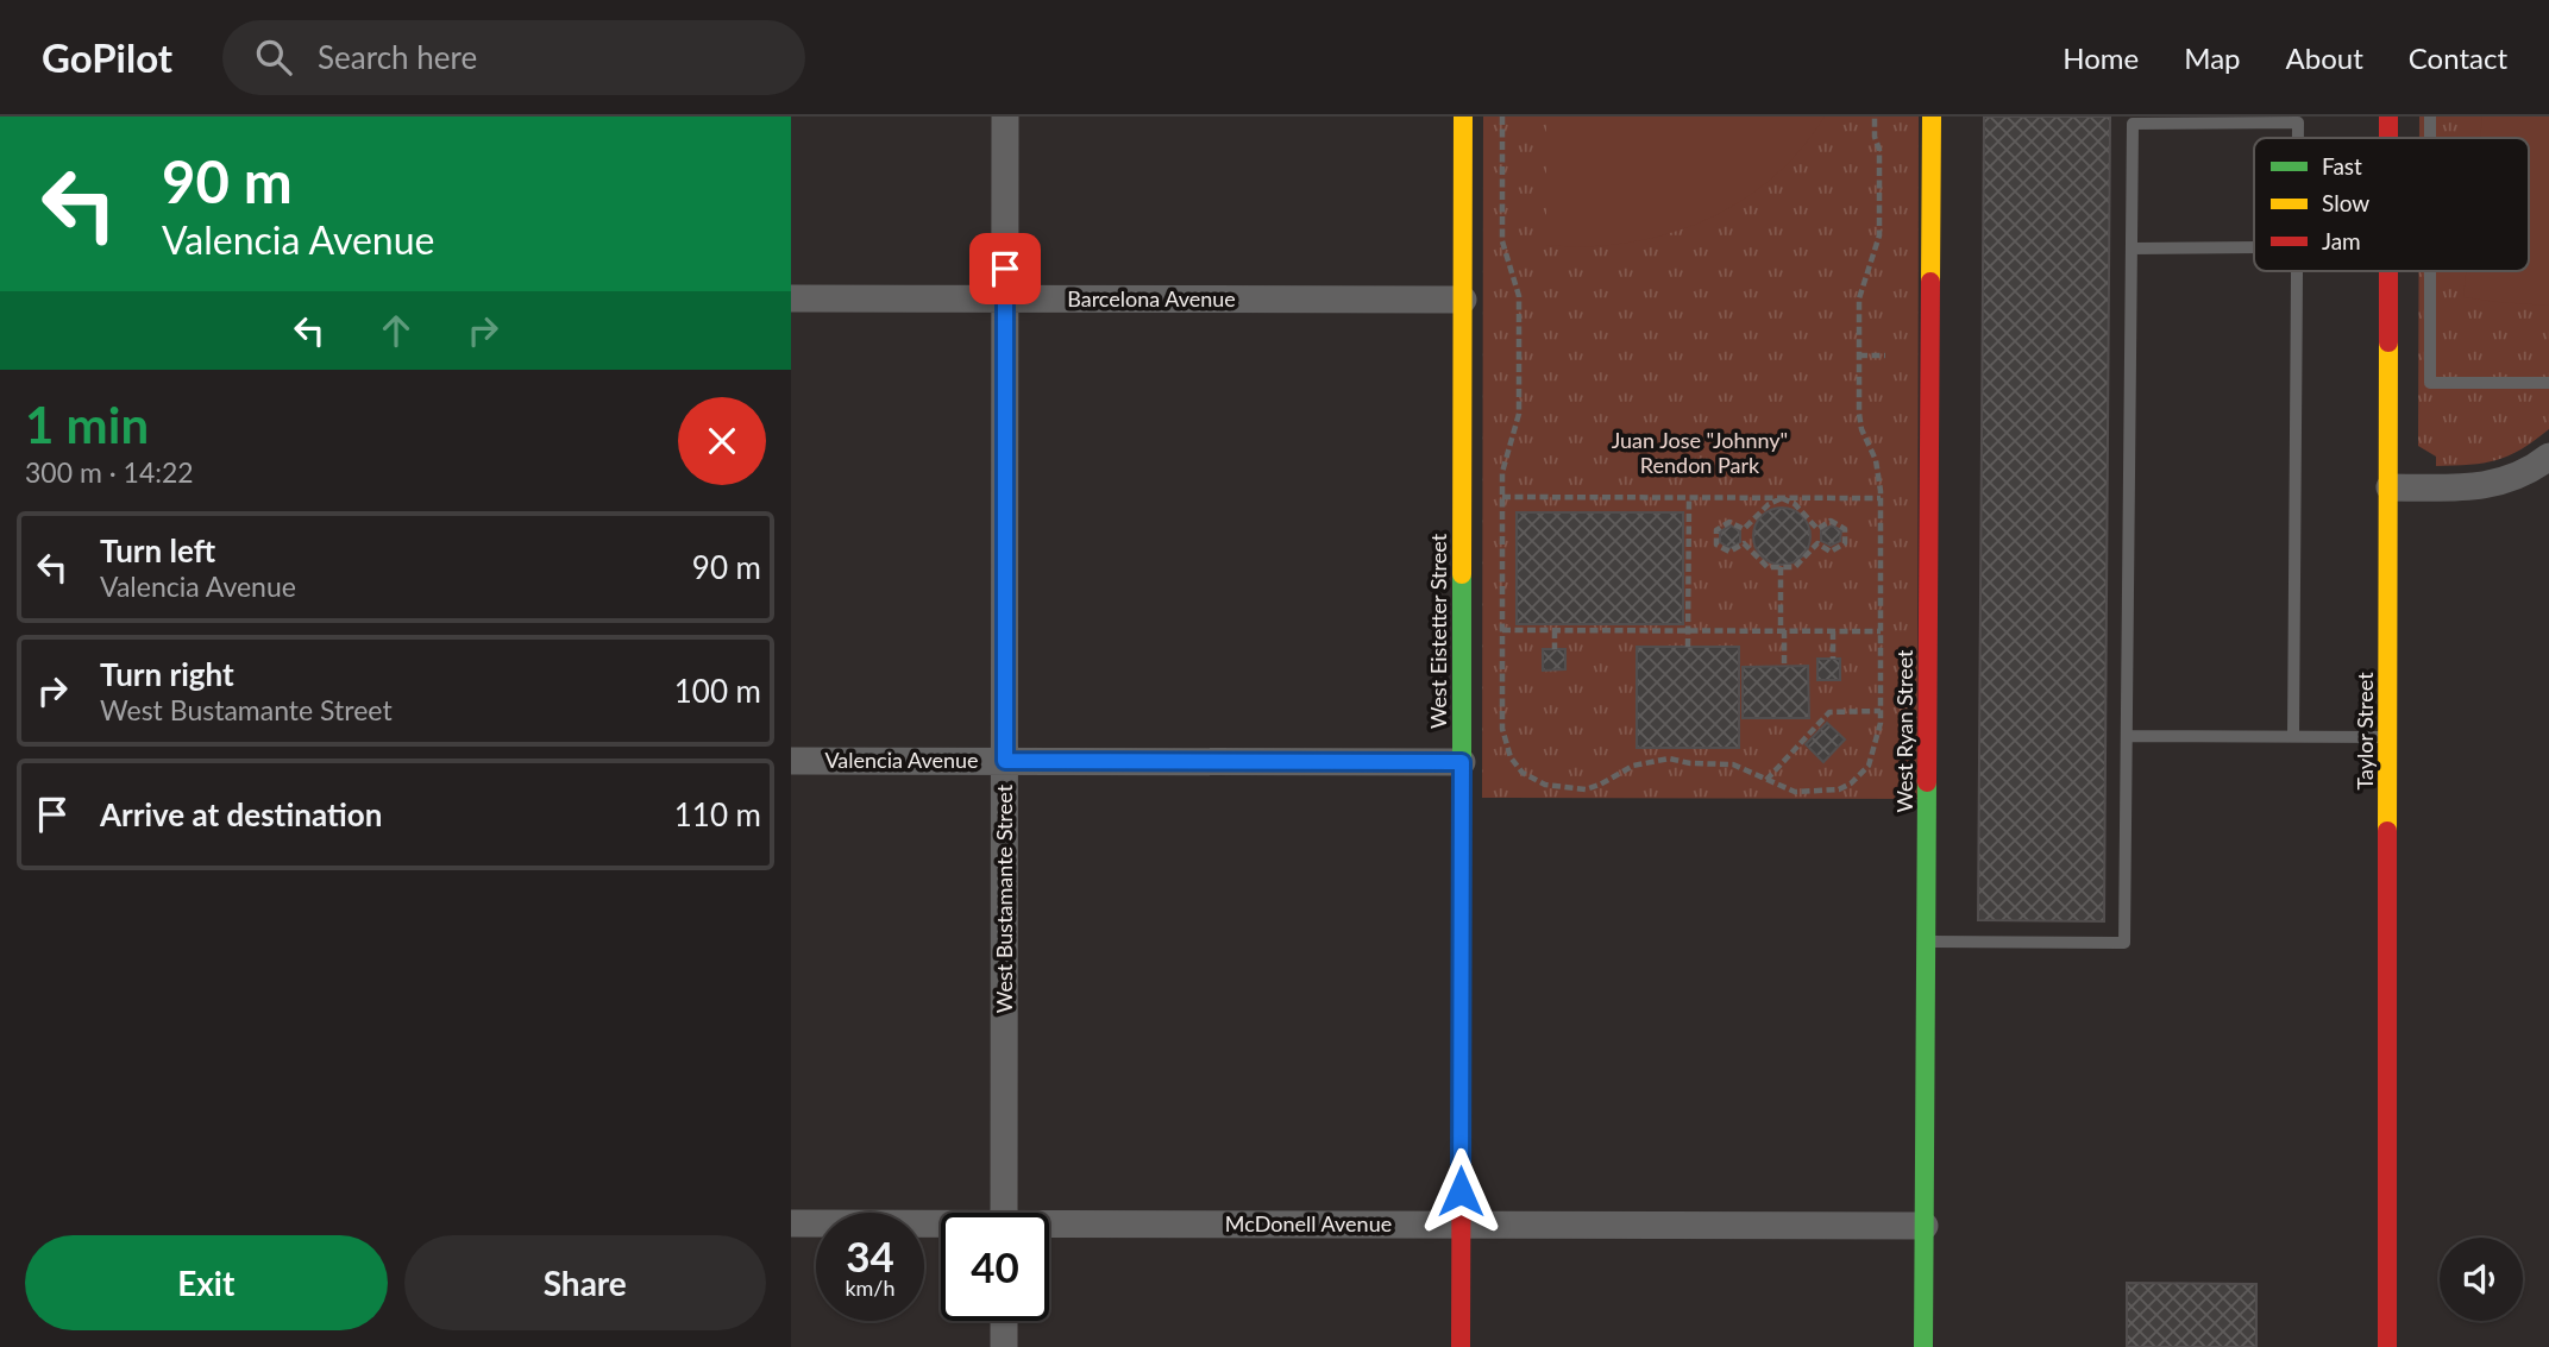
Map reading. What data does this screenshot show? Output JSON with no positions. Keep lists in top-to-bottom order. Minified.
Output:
{"streets":{"street":["Barcelona Avenue","West Eistetter Street","West Ryan Street","Taylor Street","Valencia Avenue","West Bustamante Street","McDonell Avenue"]},"crossings":[["Barcelona Avenue","West Eistetter Street"],["Barcelona Avenue","West Bustamante Street"],["West Eistetter Street","Valencia Avenue"],["West Eistetter Street","McDonell Avenue"],["West Ryan Street","McDonell Avenue"],["Valencia Avenue","West Bustamante Street"]],"parks":["Juan Jose \"Johnny\" Rendon Park"],"legend":["Fast","Slow","Jam"],"page":{"header":"GoPilot","search":"Search here","nav":["Home","Map","About","Contact"],"turn":["90 m","Valencia Avenue"],"heading":["1 min","300 m · 14:22"],"list":[{"name":"Turn left","note":"Valencia Avenue","value":"90 m"},{"name":"Turn right","note":"West Bustamante Street","value":"100 m"},{"name":"Arrive at destination","value":"110 m"}],"speed":"34 km/h","limit":"40","buttons":["Exit","Share"]}}
